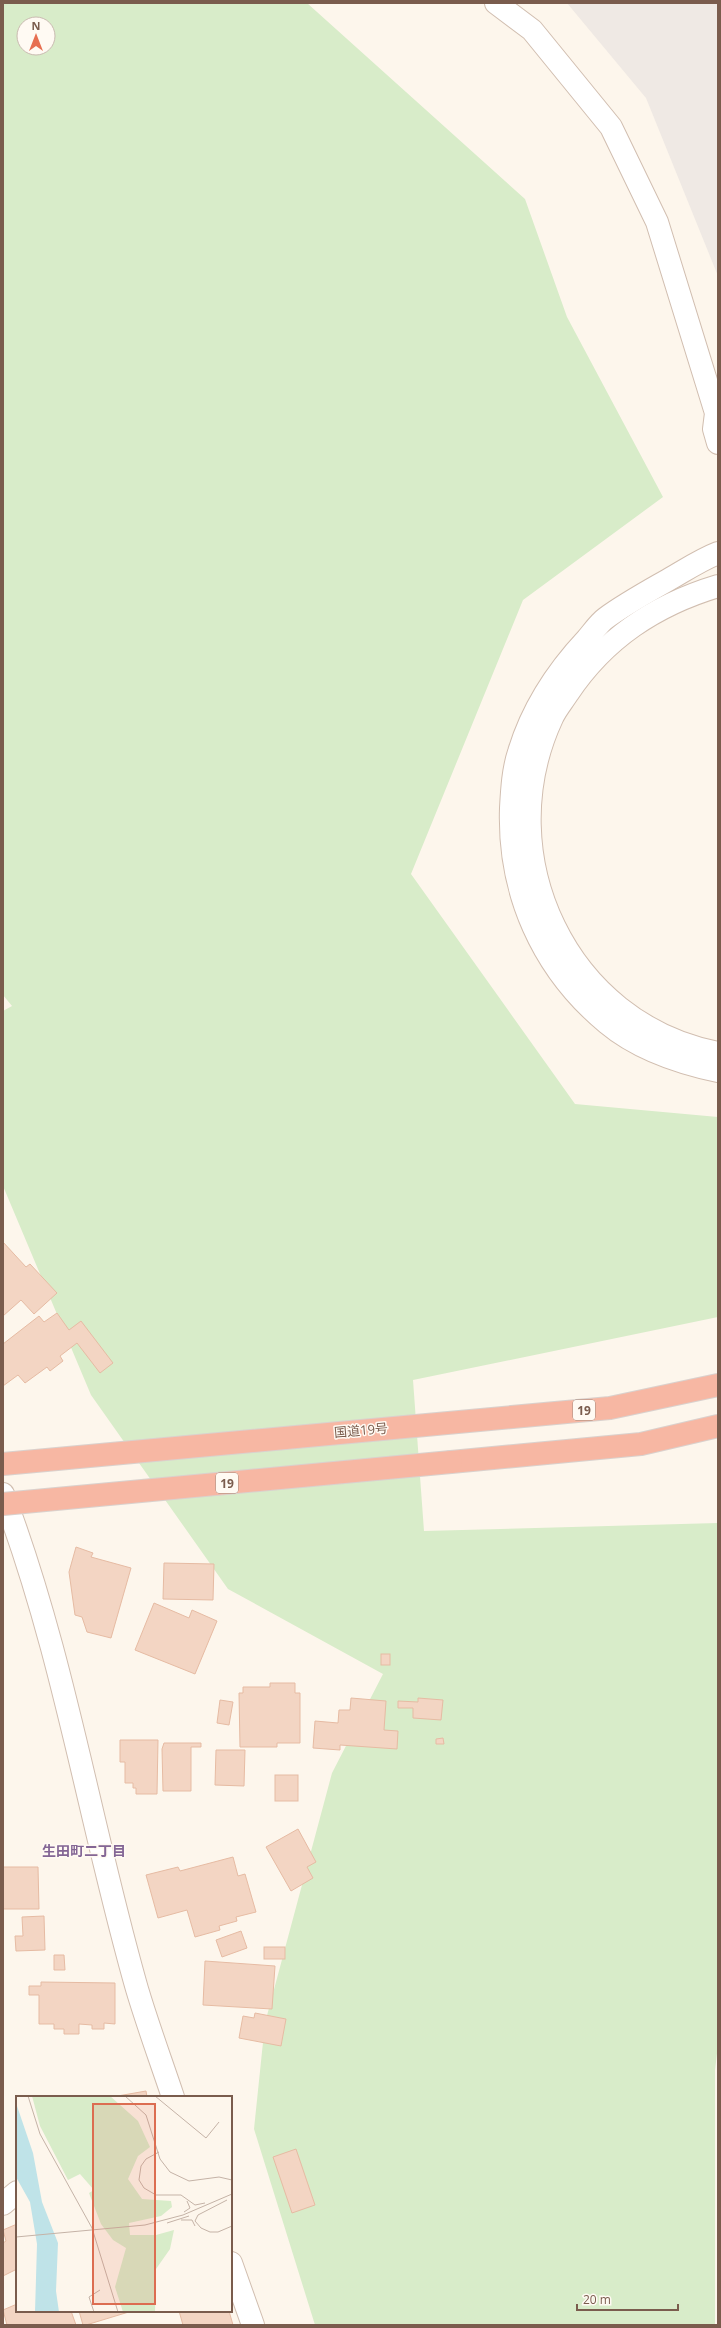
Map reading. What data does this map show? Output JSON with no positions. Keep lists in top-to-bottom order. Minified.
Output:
{"streets":{"highway":["19","国道19号"]},"districts":["生田町二丁目"],"scale_bar":"20 m","north":"top"}
